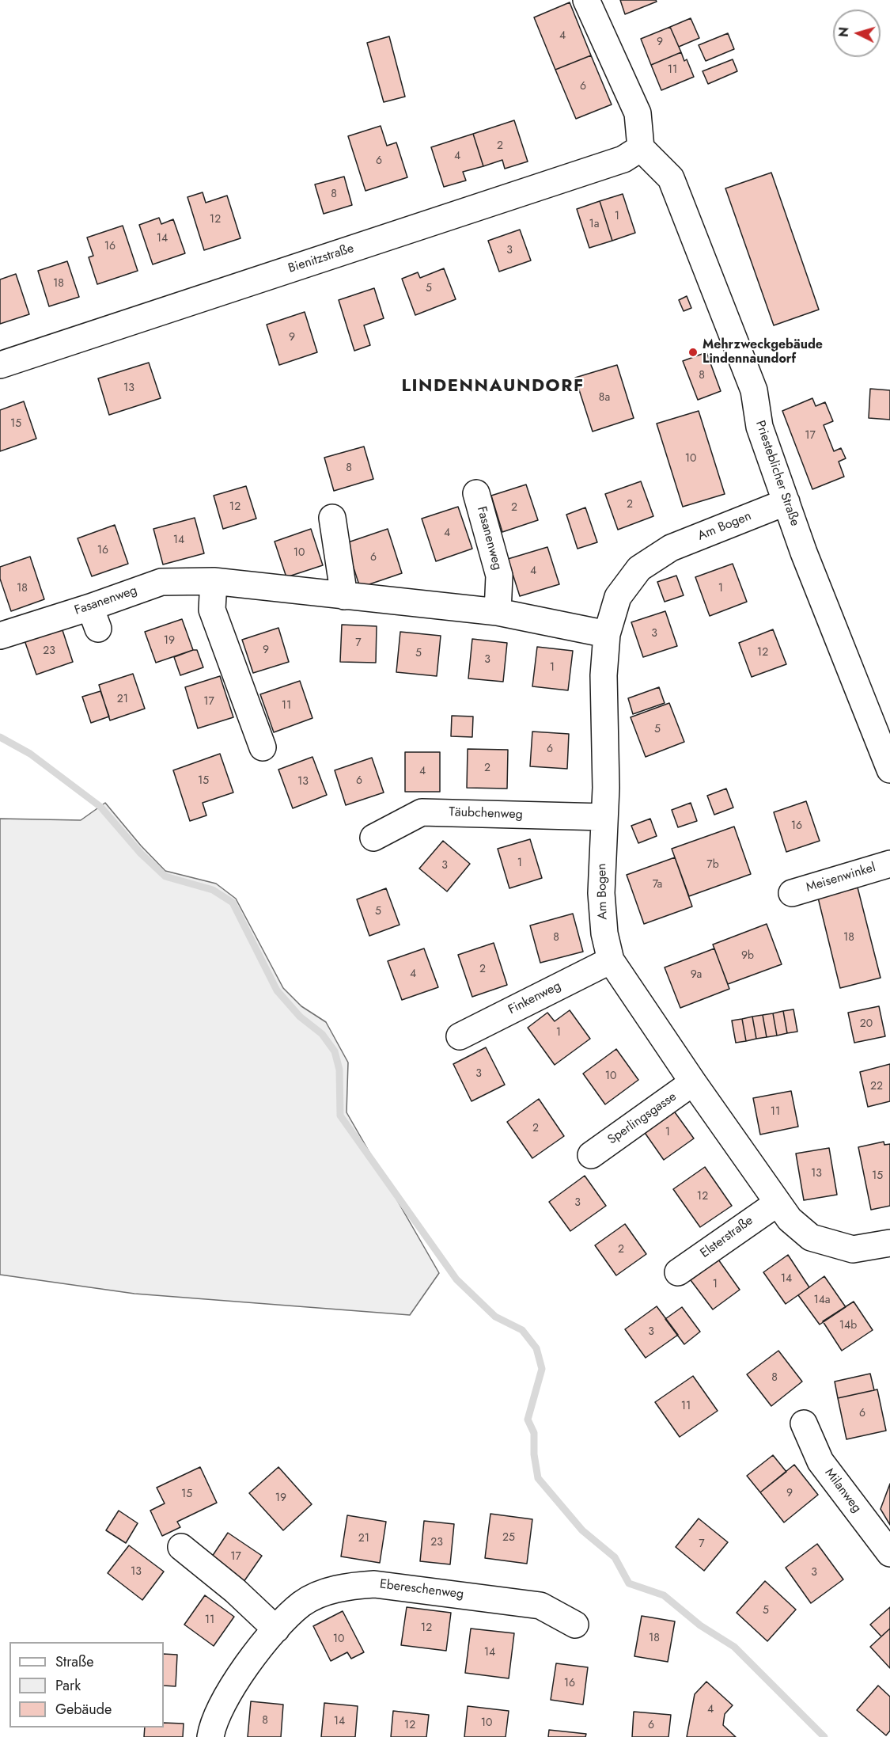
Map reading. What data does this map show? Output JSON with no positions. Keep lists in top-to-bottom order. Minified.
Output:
{"streets":{"street":["Bienitzstraße","Priesteblicher Straße","Am Bogen","Fasanenweg","Täubchenweg","Meisenwinkel","Finkenweg","Sperlingsgasse","Elsterstraße","Milanweg","Ebereschenweg"]},"crossings":[["Bienitzstraße","Priesteblicher Straße"],["Priesteblicher Straße","Am Bogen"],["Am Bogen","Fasanenweg"],["Am Bogen","Täubchenweg"],["Am Bogen","Finkenweg"],["Am Bogen","Sperlingsgasse"],["Am Bogen","Elsterstraße"]],"districts":["LINDENNAUNDORF"],"places":["Mehrzweckgebäude Lindennaundorf"],"house_numbers":["4","9","11","6","2","4","6","8","1","12","1a","14","16","3","18","5","9","8","13","8a","15","17","10","8","2","12","2","4","14","16","10","6","4","18","1","3","19","7","9","23","12","5","3","1","21","17","11","5","6","2","4","15","6","13","16","1","7b","3","7a","5","8","18","9b","2","4","9a","20","1","3","10","22","11","2","1","13","15","12","3","2","14","1","14a","14b","3","8","11","6","9","15","19","25","21","23","7","17","13","3","5","11","12","18","10","14","16","4","8","14","10","12","6"],"legend":["Straße","Park","Gebäude"],"north":"left"}
